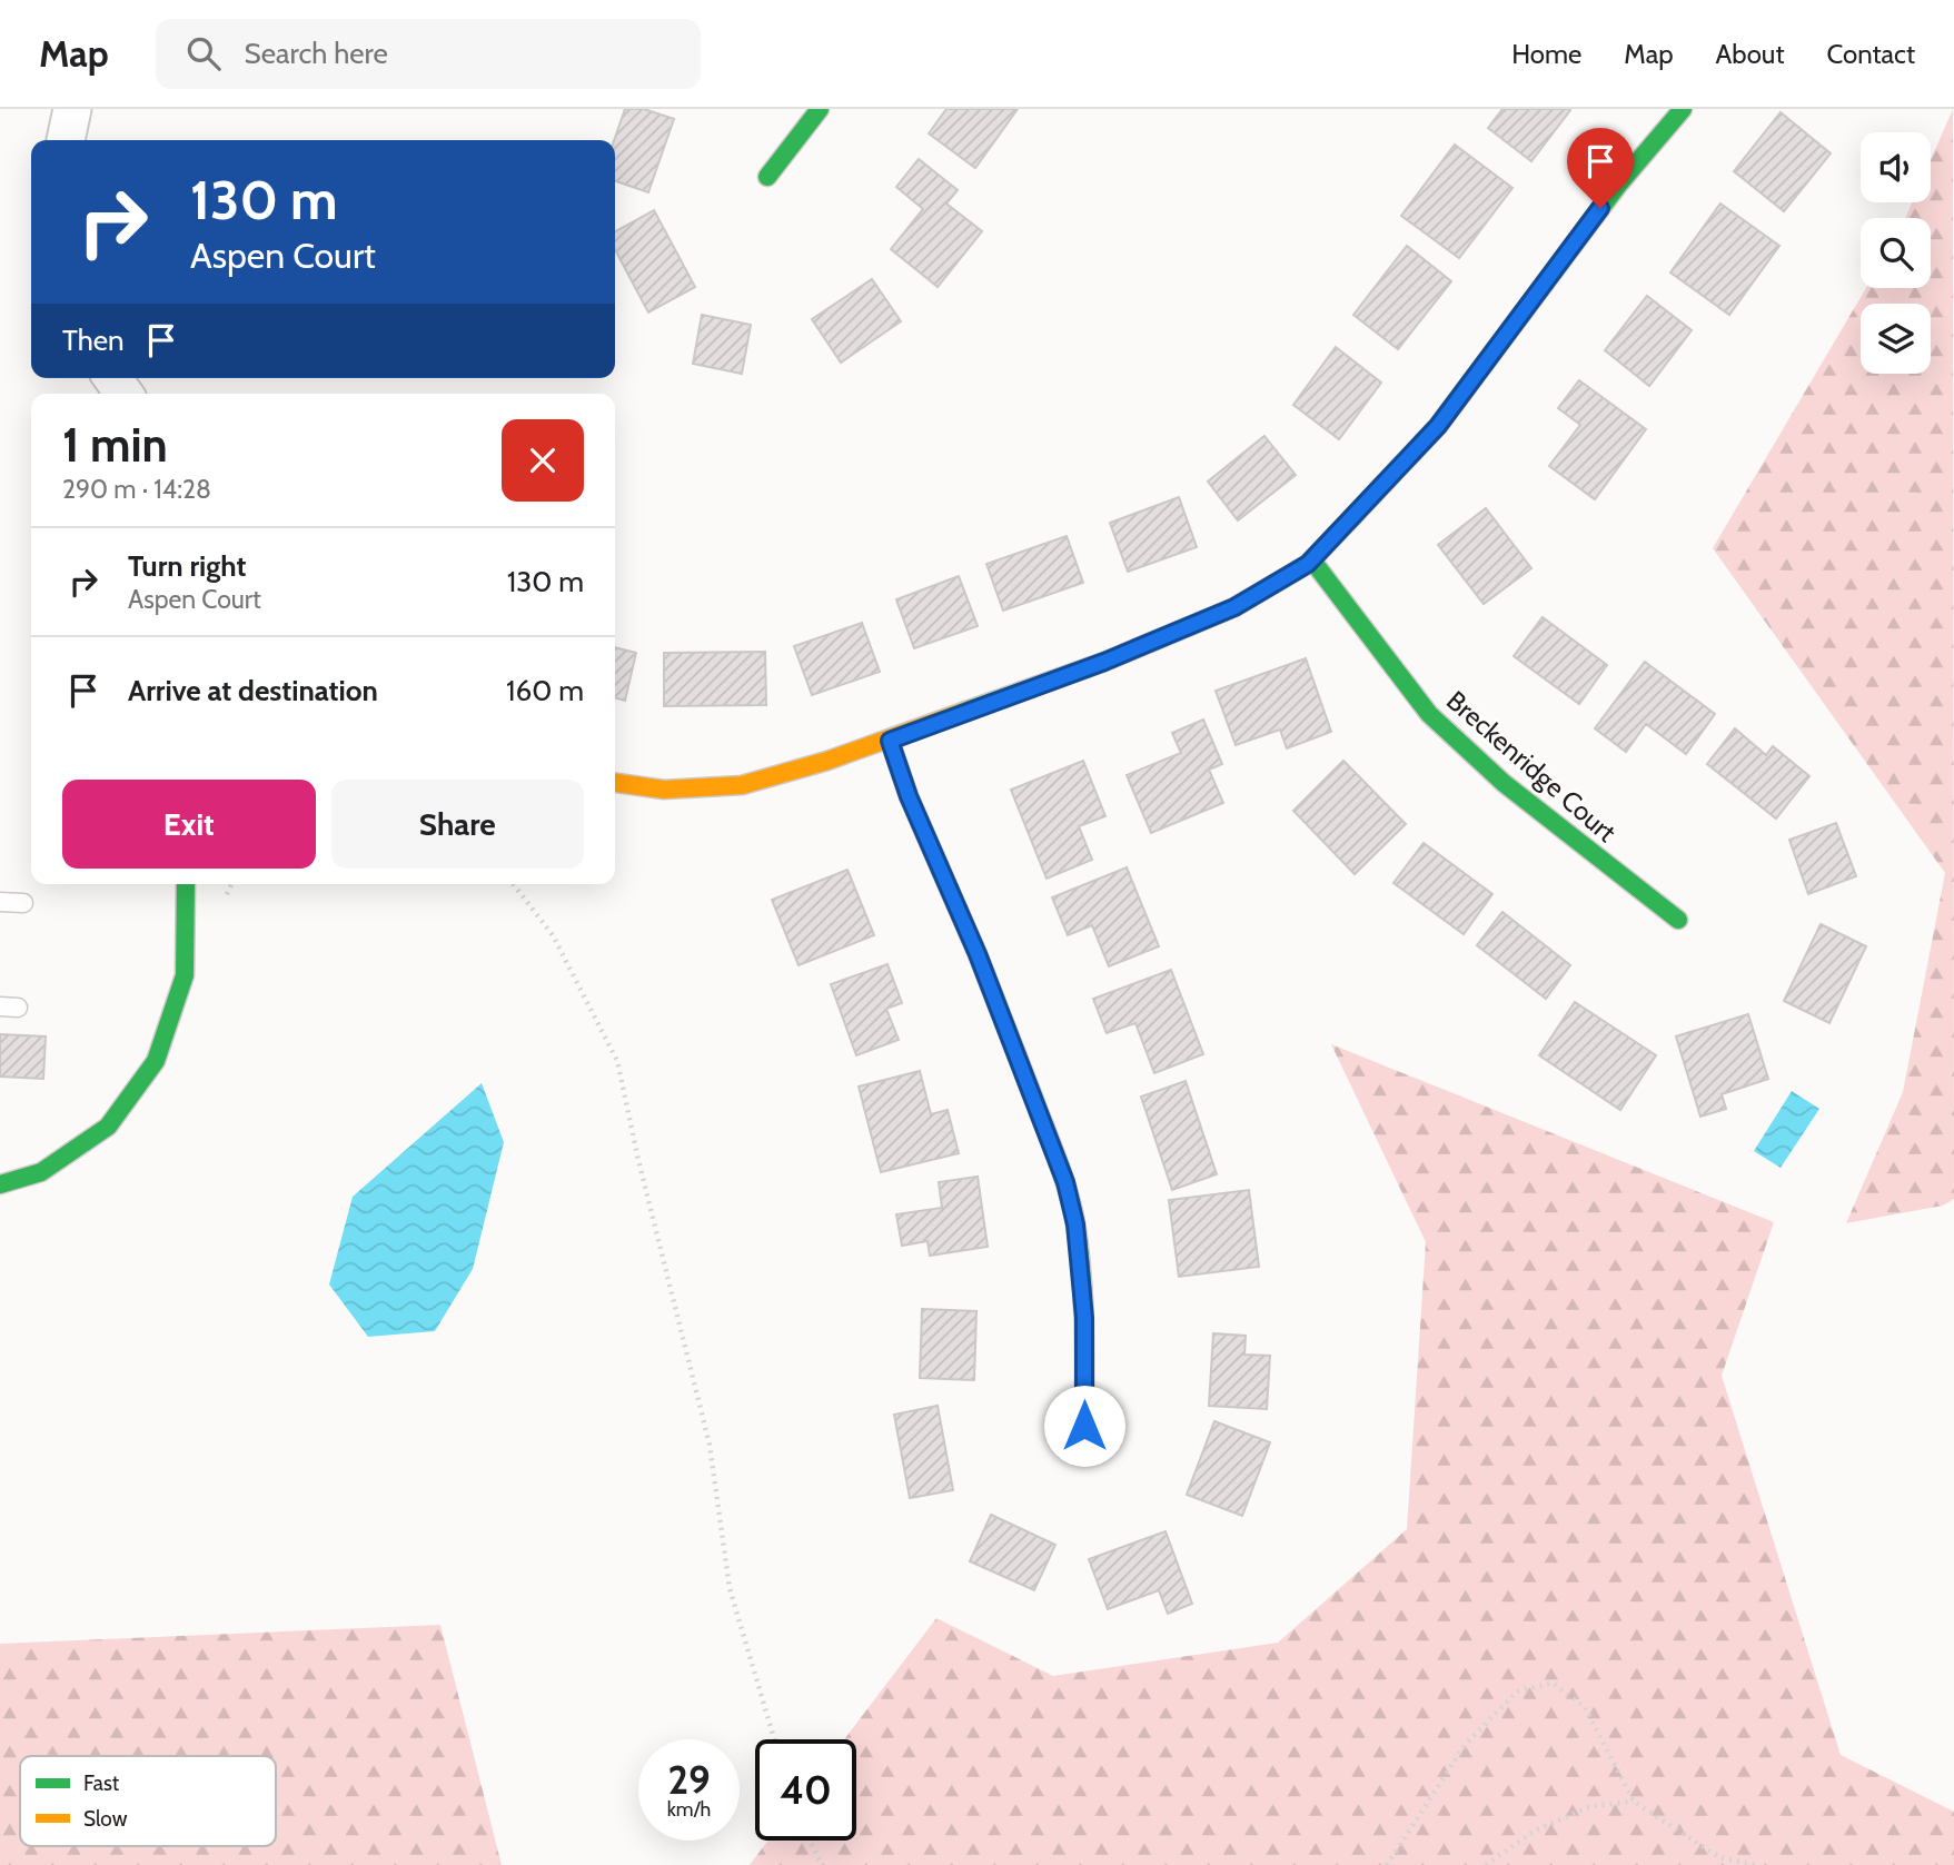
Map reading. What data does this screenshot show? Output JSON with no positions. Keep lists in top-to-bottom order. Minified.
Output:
{"streets":{"street":["Breckenridge Court"]},"legend":["Fast","Slow"],"page":{"header":"Map","search":"Search here","nav":["Home","Map","About","Contact"],"turn":["130 m","Aspen Court"],"then":"Then","heading":["1 min","290 m · 14:28"],"list":[{"name":"Turn right","note":"Aspen Court","value":"130 m"},{"name":"Arrive at destination","value":"160 m"}],"buttons":["Exit","Share"],"speed":"29 km/h","limit":"40"}}
